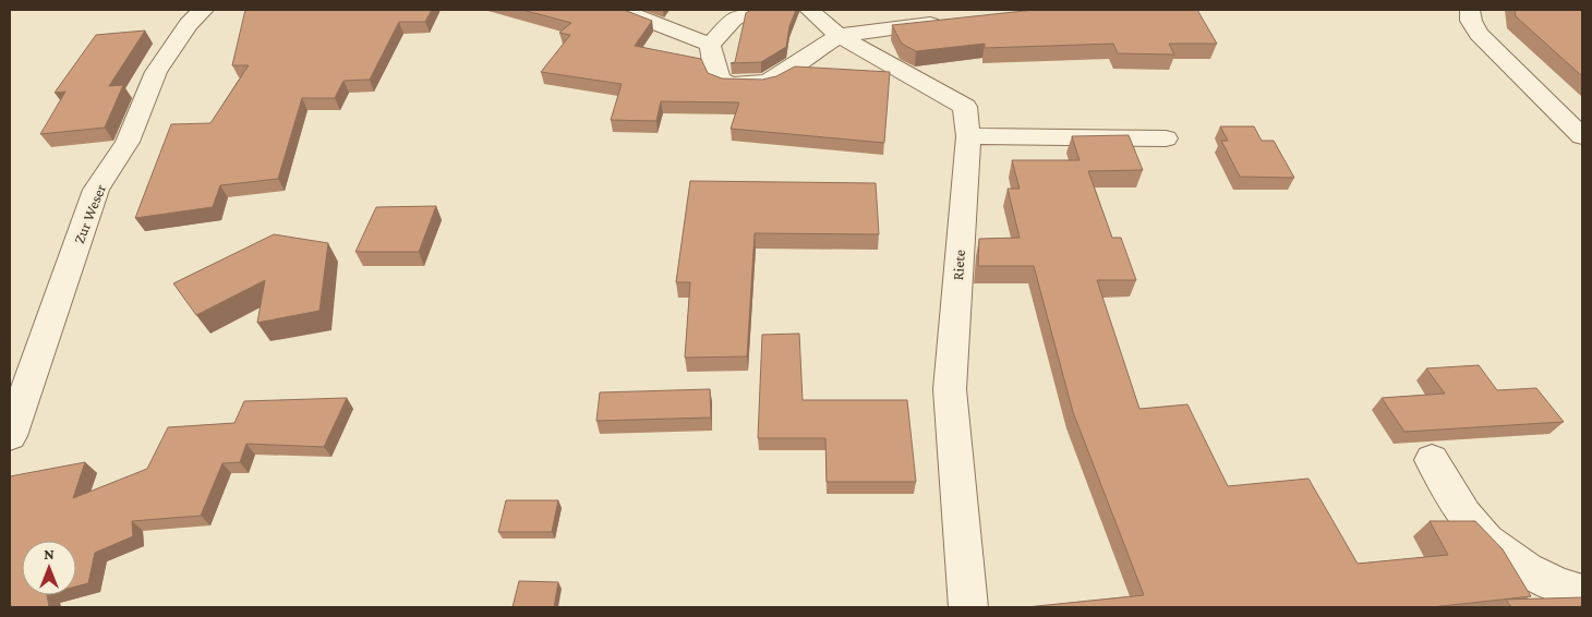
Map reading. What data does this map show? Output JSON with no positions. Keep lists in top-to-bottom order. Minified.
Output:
{"streets":{"street":["Zur Weser","Riete"]},"north":"top"}
